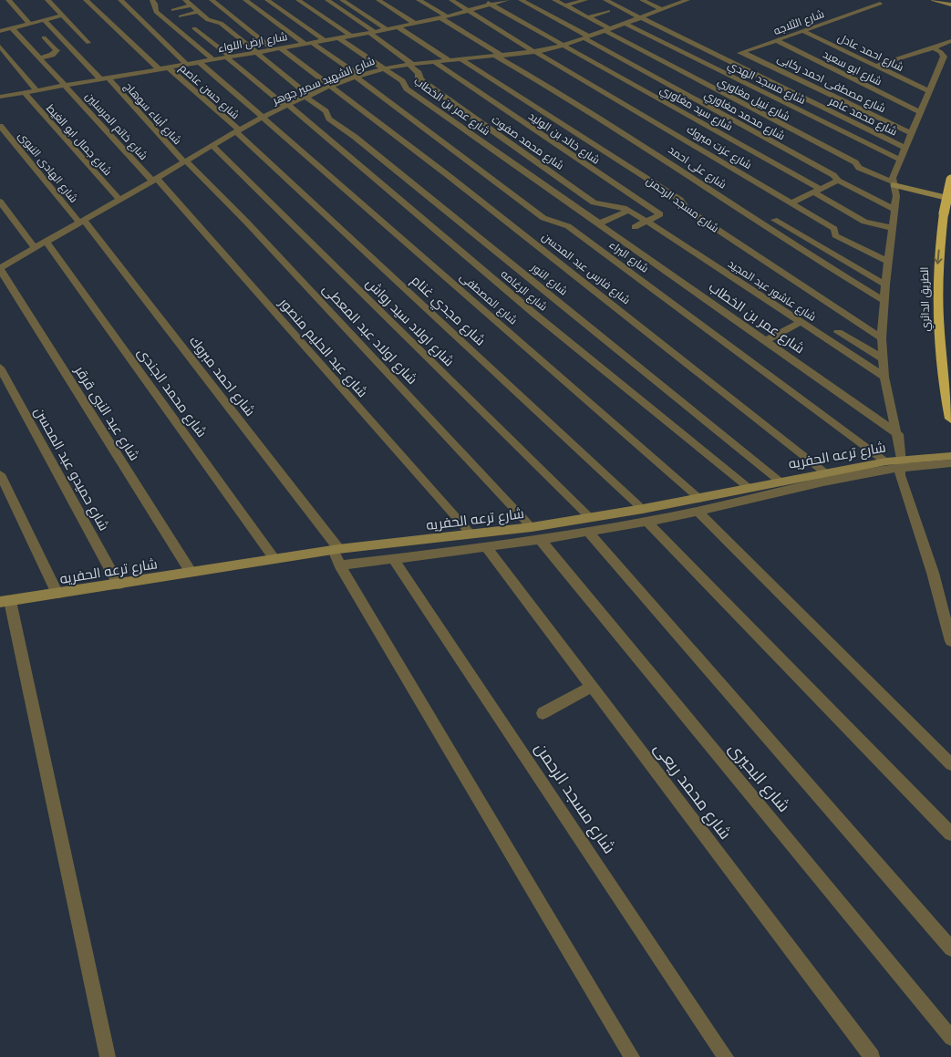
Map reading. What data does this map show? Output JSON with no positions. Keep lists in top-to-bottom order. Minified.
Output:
{"streets":{"highway":["الطريق الدائري"],"street":["شارع الثلاجه","شارع ارض اللواء","شارع احمد عادل","شارع ابو سعيد","شارع الشهيد سمير جوهر","شارع مسجد الهدي","شارع مصطفى احمد ركابى","شارع حسن عاصم","شارع نبيل مغاوري","شارع عمر بن الخطاب","شارع سيد مغاوري","شارع أبناء سوهاج","شارع محمد مغاوري","شارع محمد عامر","شارع خاتم المرسلين","شارع خالد بن الوليد","شارع جمال ابو الغيط","شارع محمد صفوت","شارع عزت مبروك","شارع الهادى النبوى","شارع على احمد","شارع مسجد الرحمن","شارع البراء","شارع فارس عبد المحسن","شارع النور","شارع الرغامه","شارع عاشور عبد المجيد","شارع المصطفى","شارع مجدي غنام","شارع اولاد سيد رواش","شارع اولاد عبد المعطى","شارع عبد الحليم منصور","شارع احمد مبروك","شارع محمد الجندى","شارع عبد النبى قرقر","شارع ترعه الحفريه","شارع حميدو عبد المحسن","شارع البحيرى","شارع محمد ريعى"]},"crossings":[["شارع الثلاجه","شارع احمد عادل"],["شارع الثلاجه","شارع ابو سعيد"],["شارع الثلاجه","شارع مصطفى احمد ركابى"],["شارع الثلاجه","شارع محمد عامر"],["شارع ارض اللواء","شارع حسن عاصم"],["شارع ارض اللواء","شارع عمر بن الخطاب"],["شارع ارض اللواء","شارع سيد مغاوري"],["شارع ارض اللواء","شارع أبناء سوهاج"],["شارع ارض اللواء","شارع خاتم المرسلين"],["شارع ارض اللواء","شارع جمال ابو الغيط"],["شارع ارض اللواء","شارع محمد صفوت"],["شارع ارض اللواء","شارع عزت مبروك"],["شارع ارض اللواء","شارع على احمد"],["شارع ارض اللواء","شارع البراء"],["شارع ارض اللواء","شارع فارس عبد المحسن"],["شارع ارض اللواء","شارع النور"],["شارع ارض اللواء","شارع الرغامه"],["شارع ارض اللواء","شارع المصطفى"],["شارع الشهيد سمير جوهر","شارع مسجد الهدي"],["شارع الشهيد سمير جوهر","شارع حسن عاصم"],["شارع الشهيد سمير جوهر","شارع نبيل مغاوري"],["شارع الشهيد سمير جوهر","شارع عمر بن الخطاب"],["شارع الشهيد سمير جوهر","شارع سيد مغاوري"],["شارع الشهيد سمير جوهر","شارع أبناء سوهاج"],["شارع الشهيد سمير جوهر","شارع محمد مغاوري"],["شارع الشهيد سمير جوهر","شارع محمد عامر"],["شارع الشهيد سمير جوهر","شارع خاتم المرسلين"],["شارع الشهيد سمير جوهر","شارع خالد بن الوليد"],["شارع الشهيد سمير جوهر","شارع جمال ابو الغيط"],["شارع الشهيد سمير جوهر","شارع محمد صفوت"],["شارع الشهيد سمير جوهر","شارع عزت مبروك"],["شارع الشهيد سمير جوهر","شارع الهادى النبوى"],["شارع الشهيد سمير جوهر","شارع على احمد"],["شارع الشهيد سمير جوهر","شارع مسجد الرحمن"],["شارع الشهيد سمير جوهر","شارع البراء"],["شارع الشهيد سمير جوهر","شارع فارس عبد المحسن"],["شارع الشهيد سمير جوهر","شارع النور"],["شارع الشهيد سمير جوهر","شارع الرغامه"],["شارع الشهيد سمير جوهر","شارع المصطفى"],["شارع الشهيد سمير جوهر","شارع مجدي غنام"],["شارع الشهيد سمير جوهر","شارع اولاد سيد رواش"],["شارع الشهيد سمير جوهر","شارع اولاد عبد المعطى"],["شارع الشهيد سمير جوهر","شارع عبد الحليم منصور"],["شارع الشهيد سمير جوهر","شارع احمد مبروك"],["شارع الشهيد سمير جوهر","شارع محمد الجندى"],["شارع الشهيد سمير جوهر","شارع عبد النبى قرقر"],["شارع حسن عاصم","شارع مجدي غنام"],["شارع سيد مغاوري","شارع محمد مغاوري"],["شارع أبناء سوهاج","شارع اولاد عبد المعطى"],["شارع خاتم المرسلين","شارع عبد الحليم منصور"],["شارع خالد بن الوليد","شارع محمد صفوت"],["شارع خالد بن الوليد","شارع عاشور عبد المجيد"],["شارع محمد صفوت","شارع عاشور عبد المجيد"],["شارع الهادى النبوى","شارع احمد مبروك"],["شارع مسجد الرحمن","شارع ترعه الحفريه"],["شارع البراء","شارع ترعه الحفريه"],["شارع فارس عبد المحسن","شارع ترعه الحفريه"],["شارع النور","شارع ترعه الحفريه"],["شارع الرغامه","شارع ترعه الحفريه"],["شارع المصطفى","شارع ترعه الحفريه"],["شارع مجدي غنام","شارع ترعه الحفريه"],["شارع اولاد سيد رواش","شارع ترعه الحفريه"],["شارع اولاد عبد المعطى","شارع ترعه الحفريه"],["شارع عبد الحليم منصور","شارع ترعه الحفريه"],["شارع احمد مبروك","شارع ترعه الحفريه"],["شارع محمد الجندى","شارع ترعه الحفريه"],["شارع عبد النبى قرقر","شارع ترعه الحفريه"],["شارع ترعه الحفريه","شارع حميدو عبد المحسن"],["شارع ترعه الحفريه","شارع البحيرى"],["شارع ترعه الحفريه","شارع محمد ريعى"]],"one_way":["الطريق الدائري"]}
